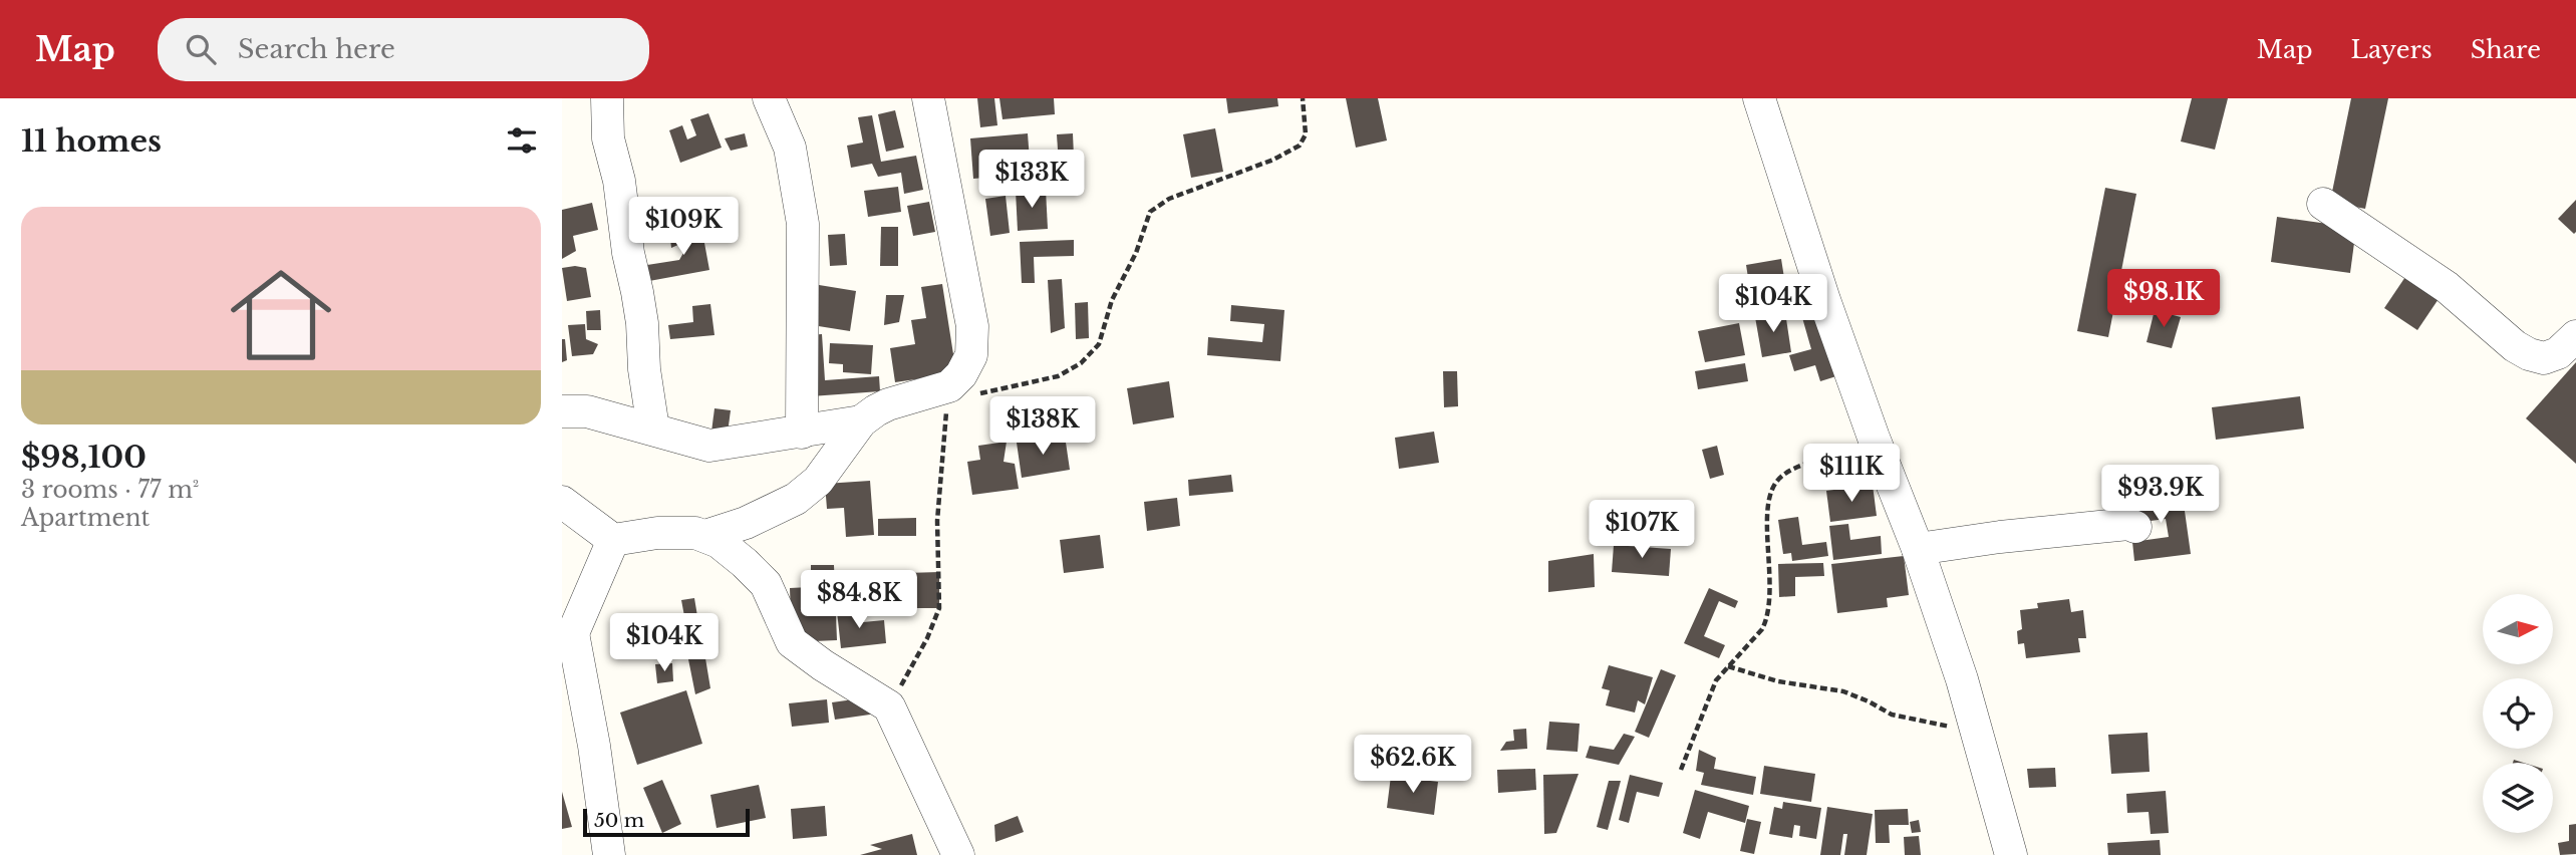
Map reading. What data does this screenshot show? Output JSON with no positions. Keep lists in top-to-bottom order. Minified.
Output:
{"scale_bar":"50 m","north":"right","page":{"header":"Map","search":"Search here","nav":["Map","Layers","Share"],"heading":"11 homes","price":["$133K","$109K","$98.1K","$104K","$138K","$111K","$93.9K","$107K","$84.8K","$104K","$62.6K"],"list":[{"name":"$98,100","note":"3 rooms · 77 m² · Apartment"}],"scale":"50 m"}}
